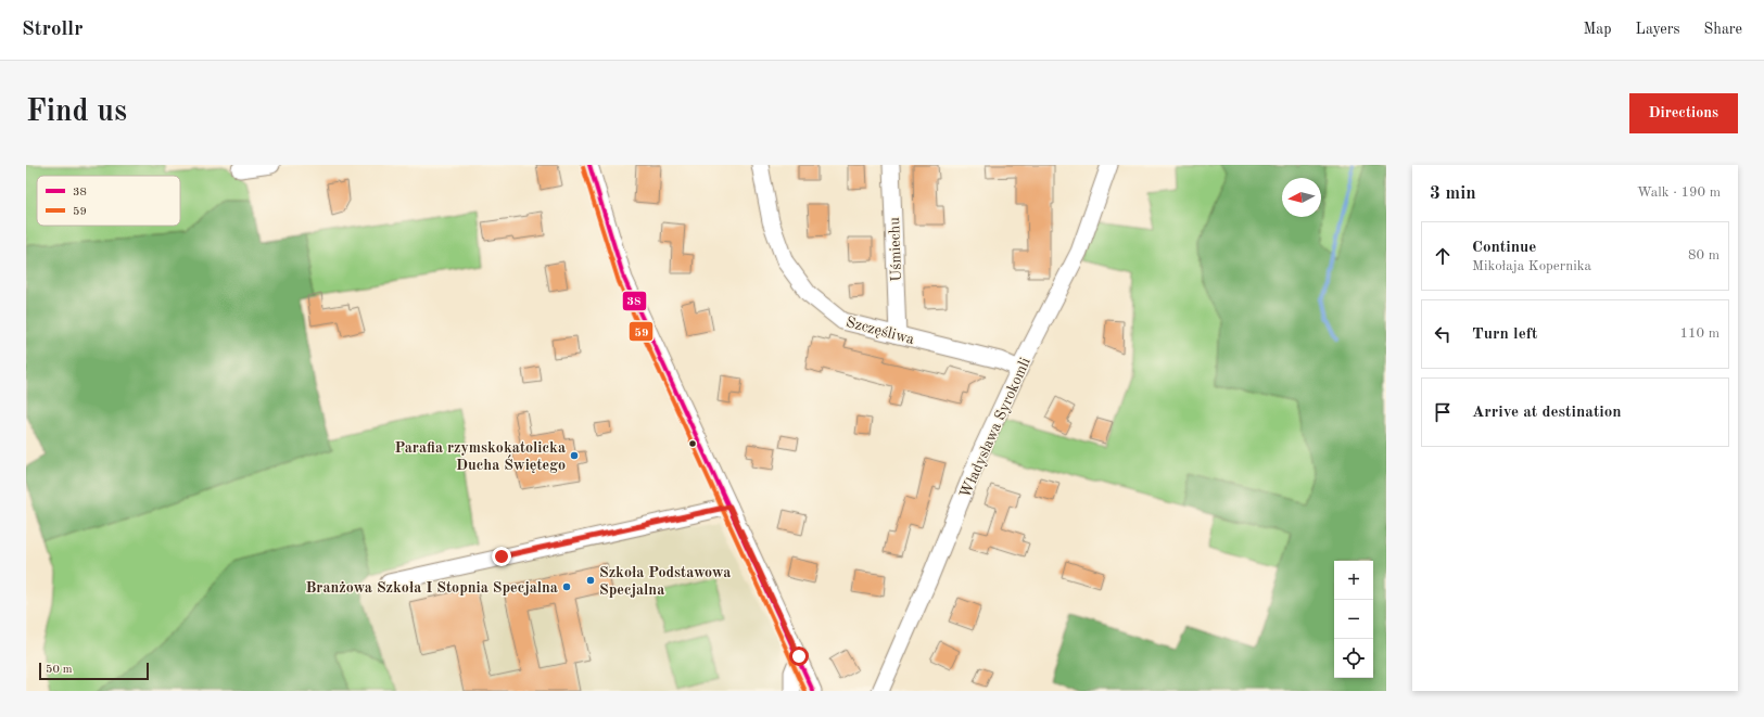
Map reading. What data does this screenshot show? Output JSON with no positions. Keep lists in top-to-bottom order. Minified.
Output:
{"streets":{"street":["Uśmiechu","Szczęśliwa","Władysława Syrokomli"]},"crossings":[["Uśmiechu","Szczęśliwa"],["Szczęśliwa","Władysława Syrokomli"]],"places":["Parafia rzymskokatolicka Ducha Świętego","Szkoła Podstawowa Specjalna","Branżowa Szkoła I Stopnia Specjalna"],"lines":["transit line 38","transit line 59"],"legend":["38","59"],"scale_bar":"50 m","north":"left","page":{"header":"Strollr","nav":["Map","Layers","Share"],"buttons":"Directions","title":"Find us","heading":["3 min","Walk · 190 m"],"list":[["Continue","Mikołaja Kopernika","80 m"],["Turn left","110 m"],"Arrive at destination"],"map_buttons":["+","−"],"scale":"50 m"}}
